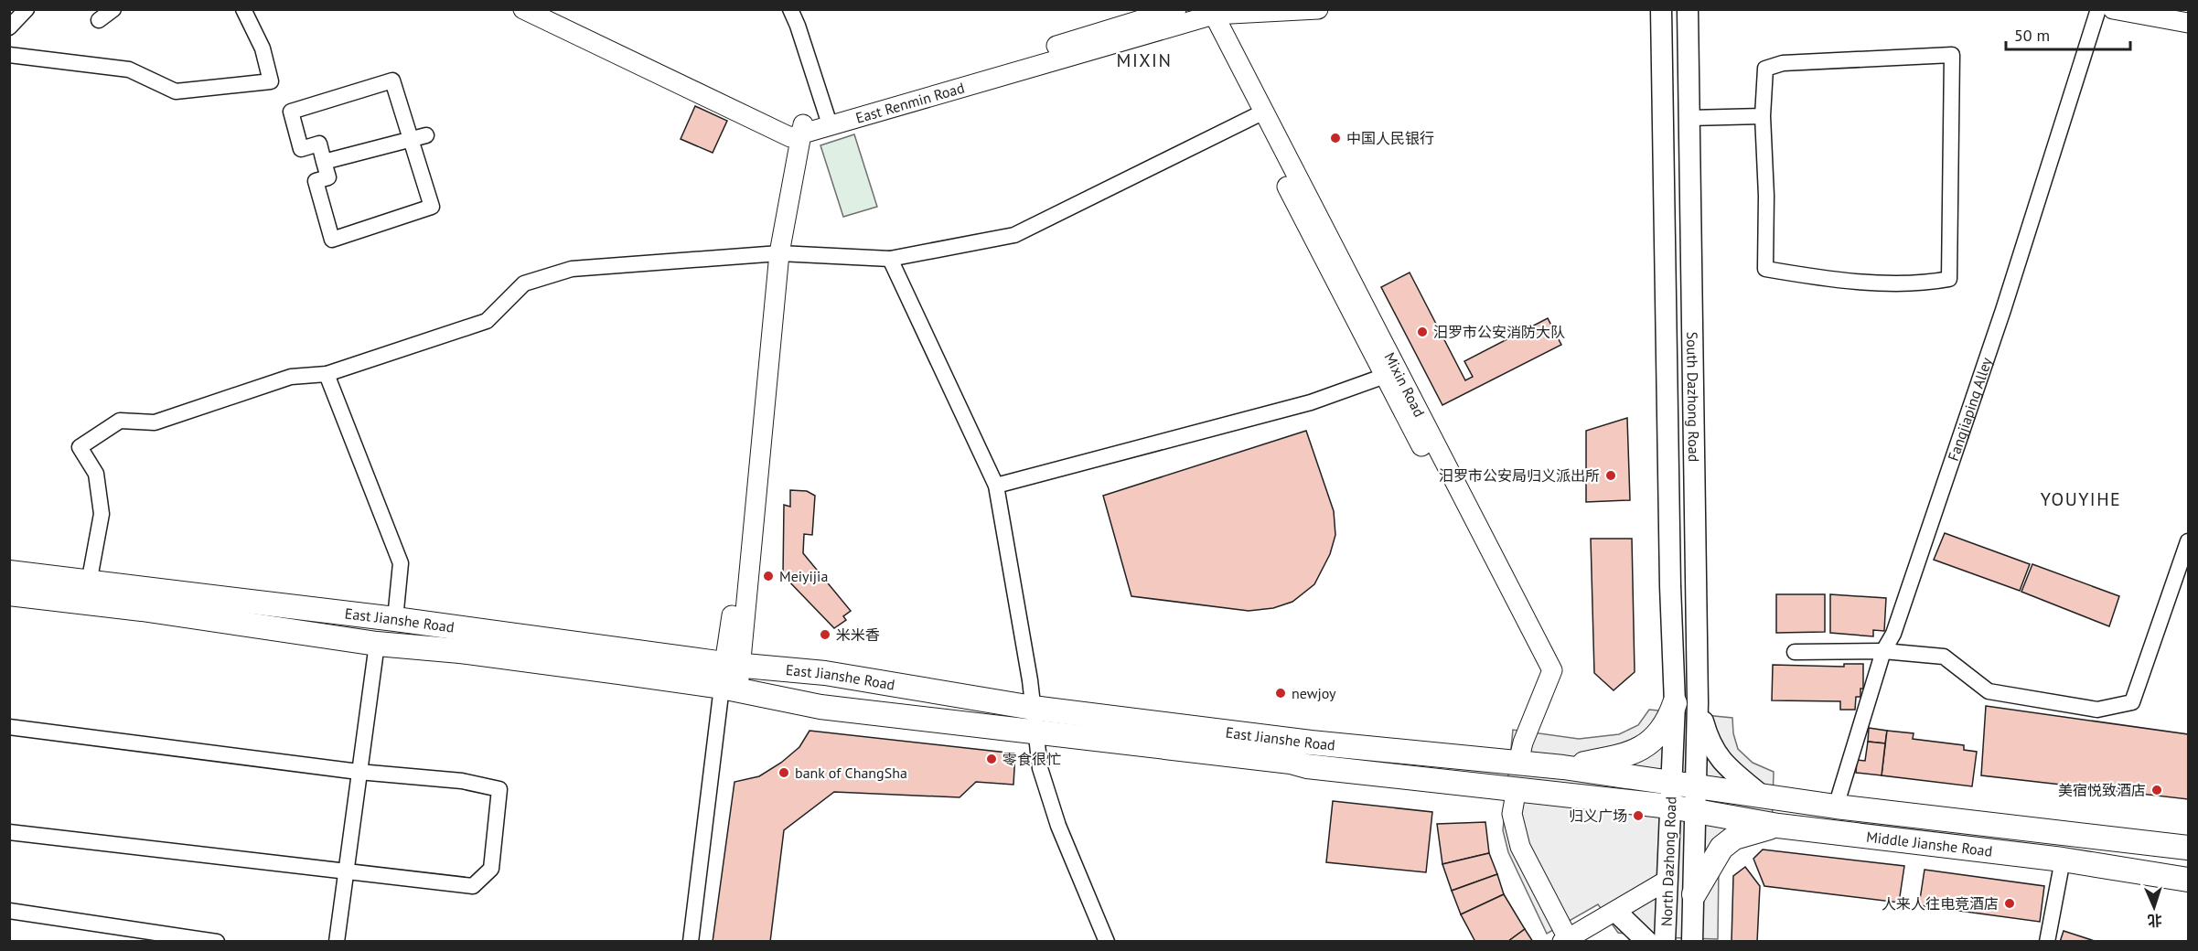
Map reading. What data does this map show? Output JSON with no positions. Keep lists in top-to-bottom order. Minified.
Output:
{"streets":{"main road":["South Dazhong Road","East Jianshe Road","Middle Jianshe Road","North Dazhong Road"],"street":["East Renmin Road","Mixin Road","Fangjiaping Alley"]},"crossings":[["East Renmin Road","Mixin Road"],["Mixin Road","East Jianshe Road"],["South Dazhong Road","East Jianshe Road"],["South Dazhong Road","Middle Jianshe Road"],["South Dazhong Road","North Dazhong Road"],["Fangjiaping Alley","Middle Jianshe Road"],["East Jianshe Road","Middle Jianshe Road"],["East Jianshe Road","North Dazhong Road"],["Middle Jianshe Road","North Dazhong Road"]],"districts":["MIXIN","YOUYIHE"],"places":["中国人民银行","汨罗市公安消防大队","汨罗市公安局归义派出所","Meiyijia","米米香","newjoy","零食很忙","bank of ChangSha","美宿悦致酒店","归义广场","人来人往电竞酒店"],"scale_bar":"50 m","north":"bottom"}
